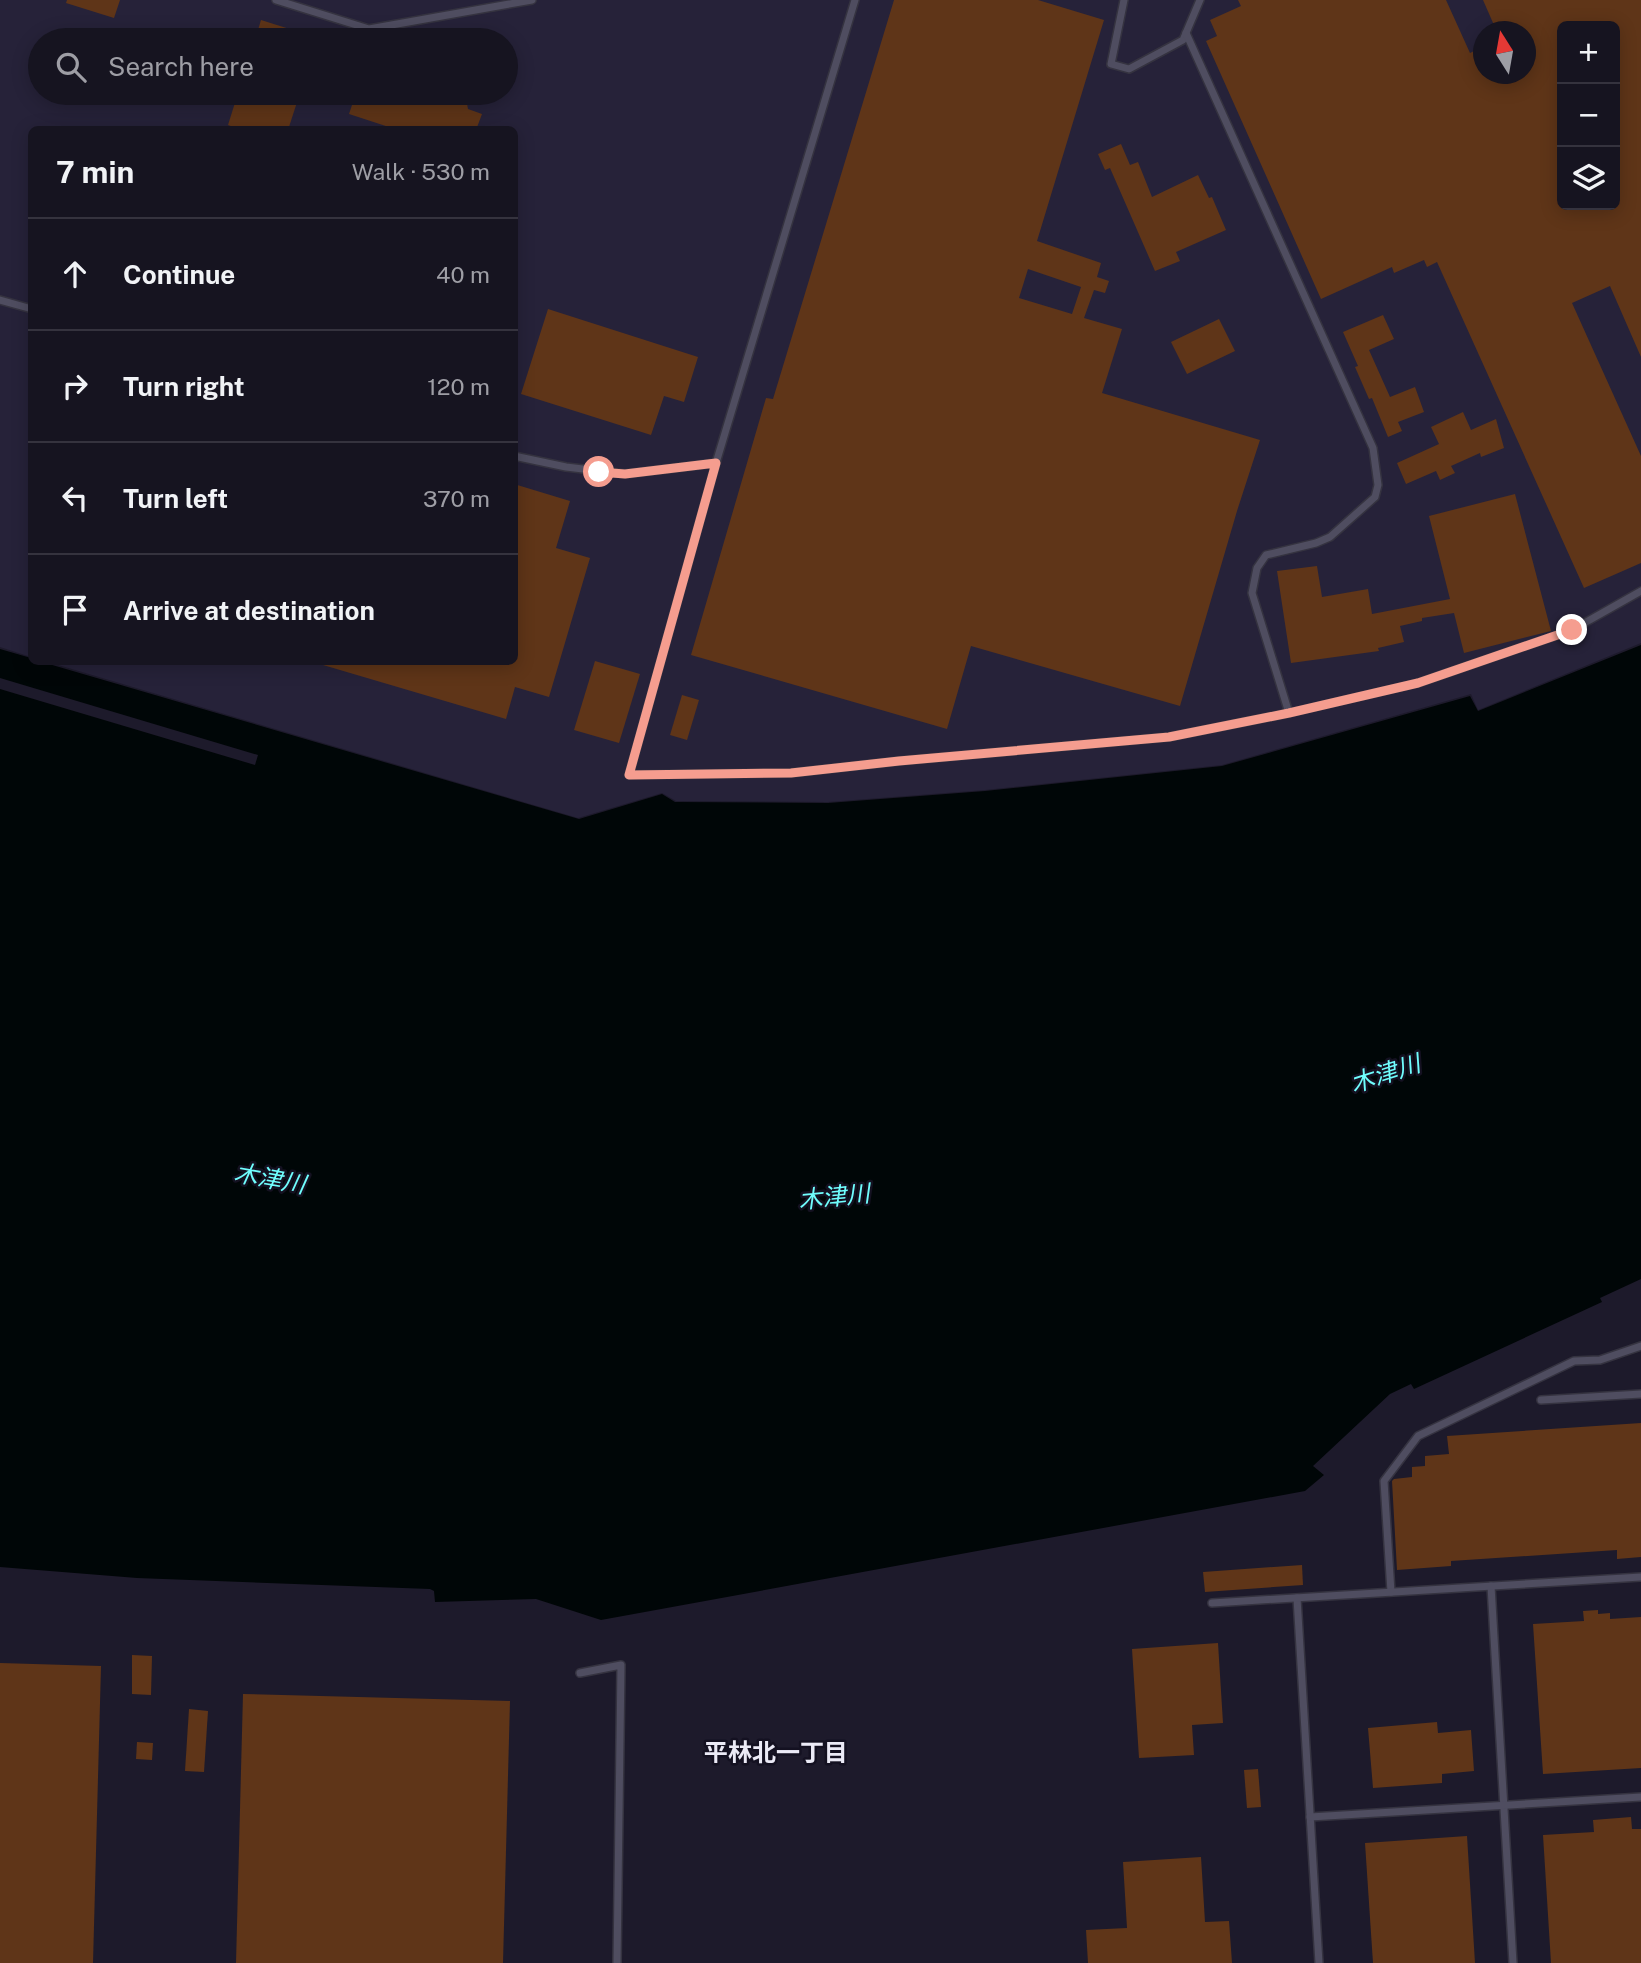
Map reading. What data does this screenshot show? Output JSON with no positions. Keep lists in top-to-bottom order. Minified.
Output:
{"districts":["平林北一丁目"],"water":["木津川"],"north":"top","page":{"map_buttons":["+","−"],"search":"Search here","heading":["7 min","Walk · 530 m"],"list":[["Continue","40 m"],["Turn right","120 m"],["Turn left","370 m"],"Arrive at destination"]}}
